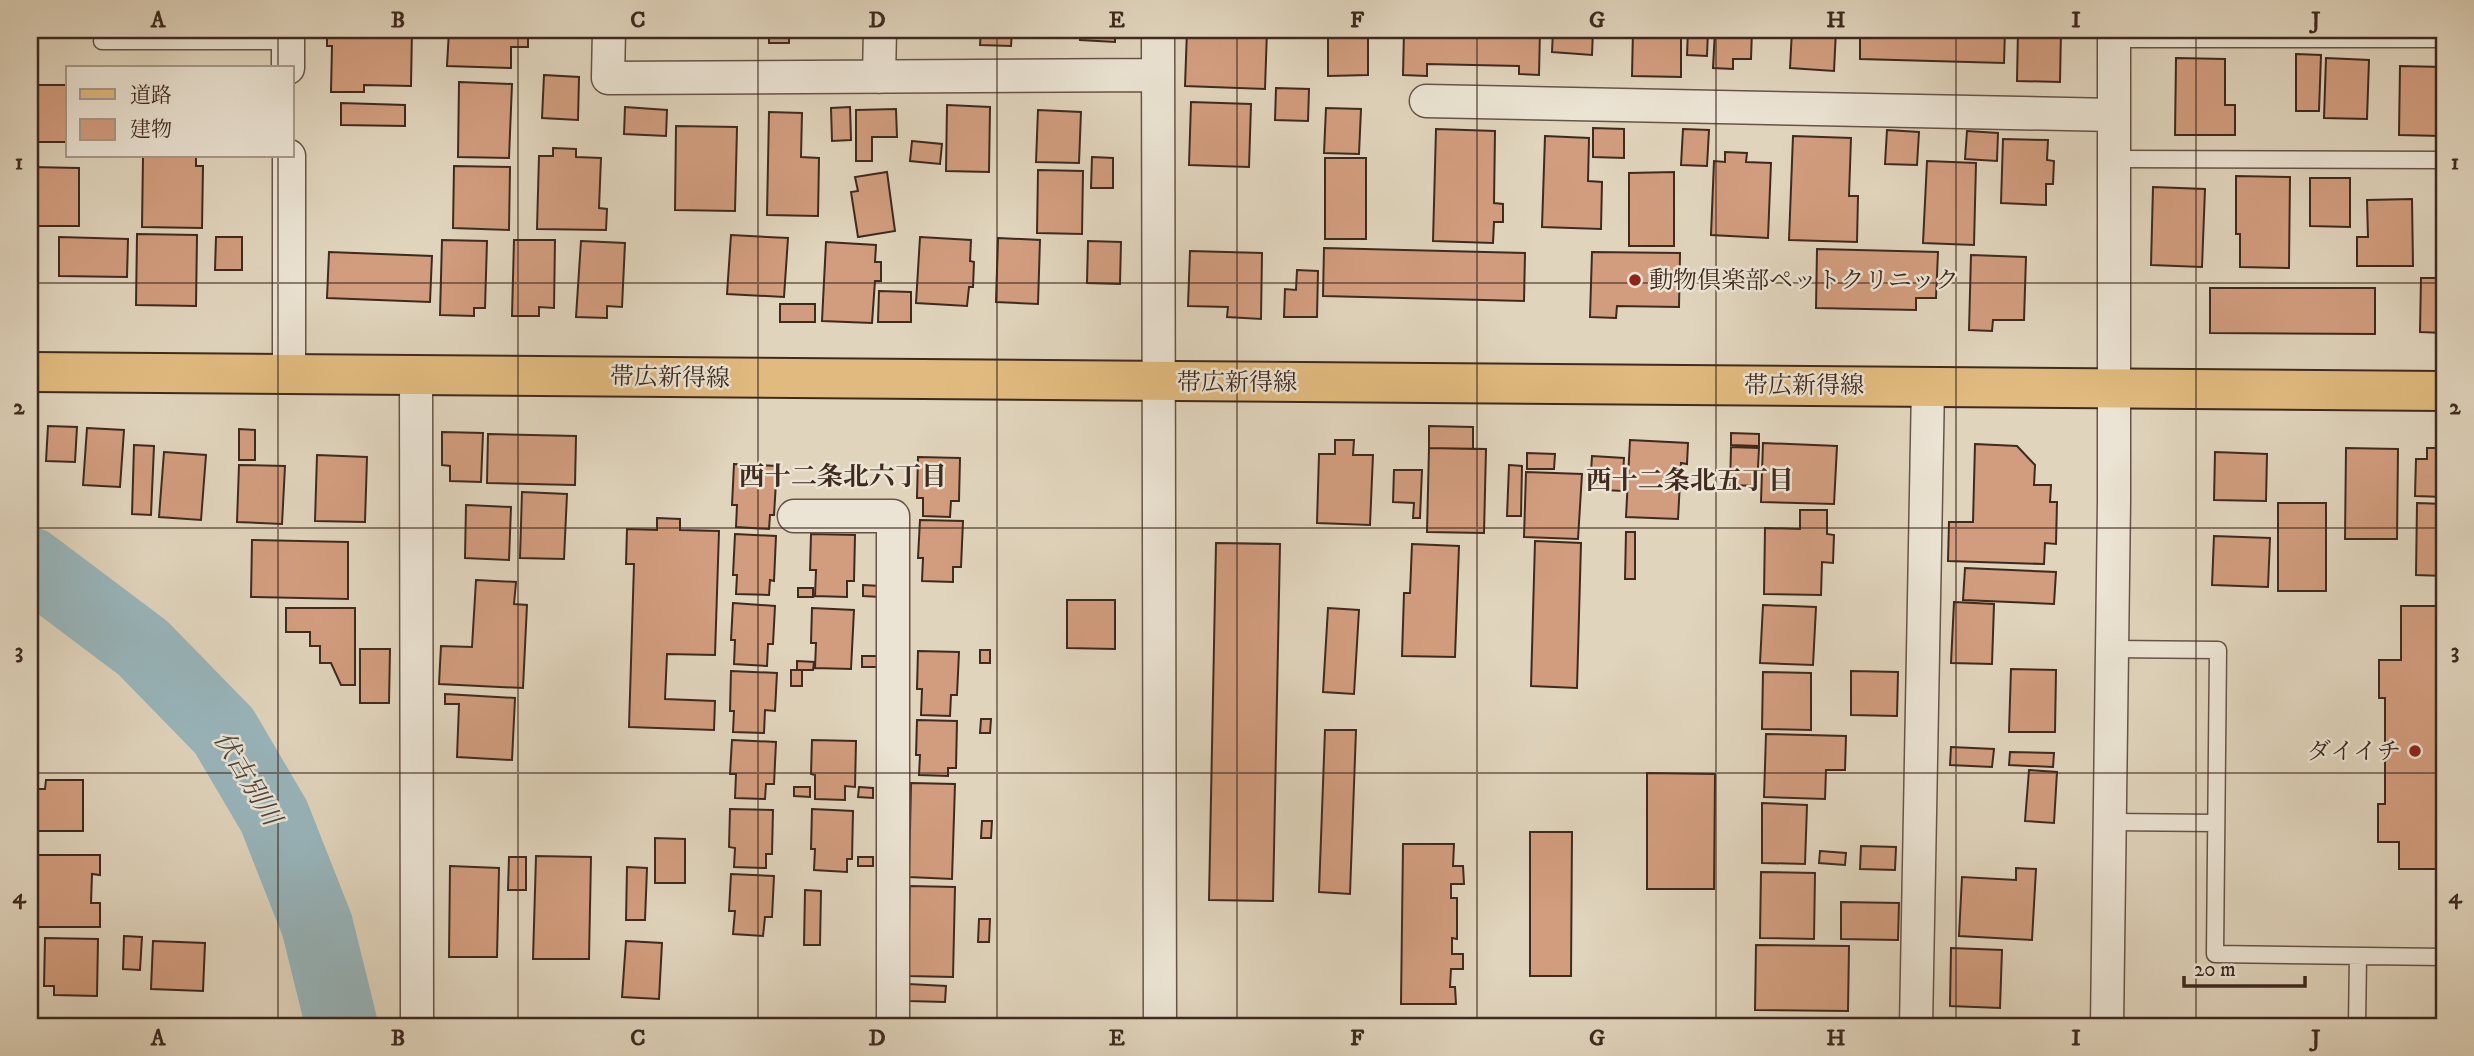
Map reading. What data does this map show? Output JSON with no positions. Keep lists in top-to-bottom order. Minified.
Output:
{"streets":{"main road":["帯広新得線"]},"districts":["西十二条北六丁目","西十二条北五丁目"],"water":["伏古別川"],"places":["動物倶楽部ペットクリニック","ダイイチ"],"legend":["道路","建物"],"scale_bar":"20 m","grid":{"columns":["A","B","C","D","E","F","G","H","I","J"],"rows":["1","2","3","4"]}}
